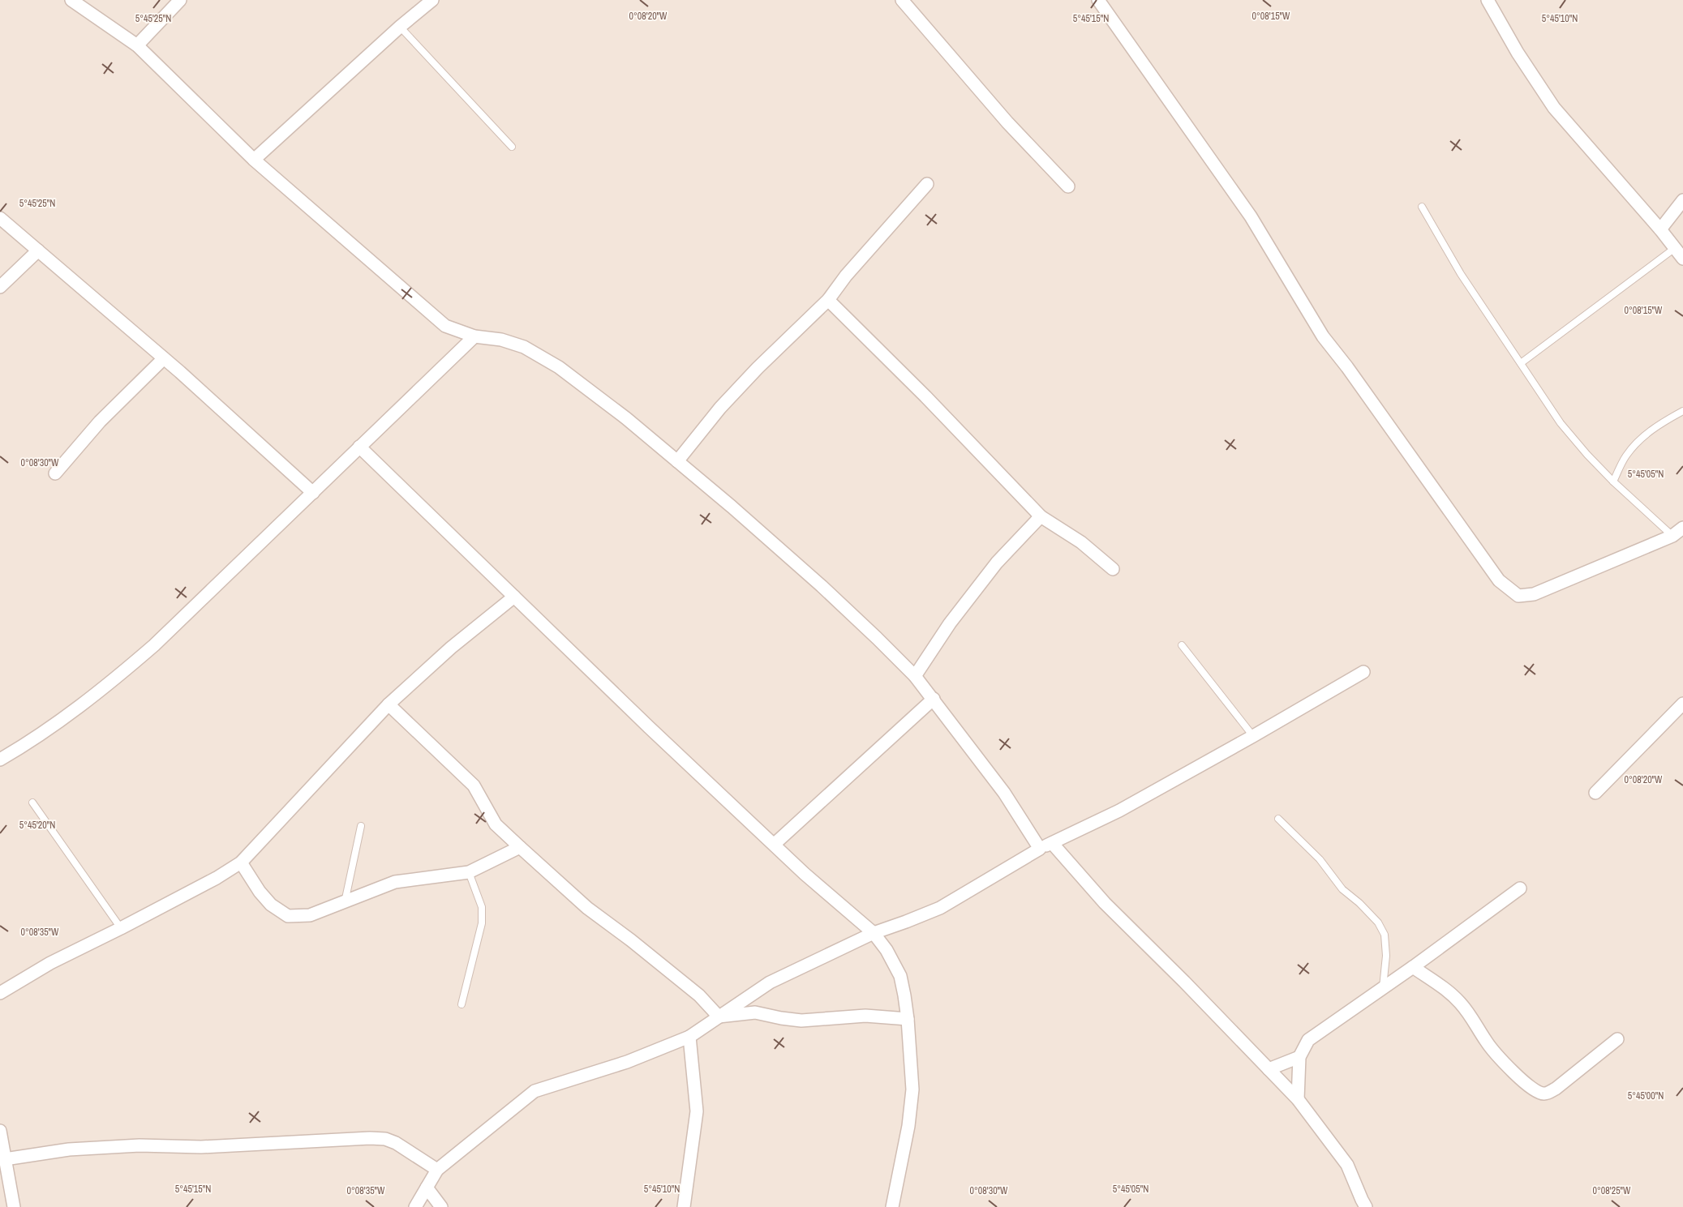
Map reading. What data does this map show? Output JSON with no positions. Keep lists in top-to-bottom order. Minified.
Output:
{"coordinates":["0°08'20\"W","0°08'15\"W","5°45'25\"N","5°45'15\"N","5°45'10\"N","0°08'30\"W","5°45'05\"N","5°45'20\"N","0°08'35\"W","5°45'00\"N","0°08'25\"W"]}
